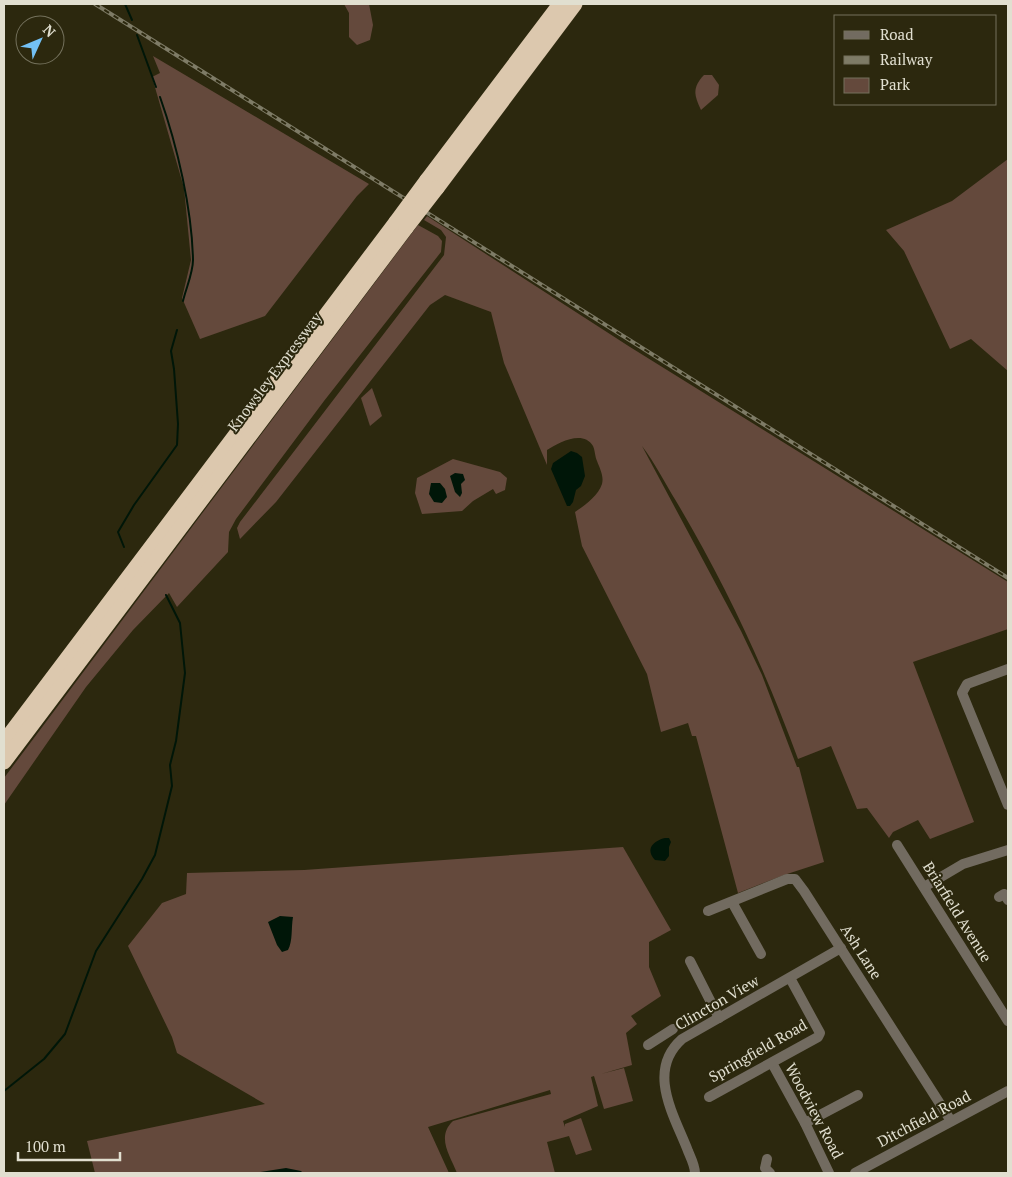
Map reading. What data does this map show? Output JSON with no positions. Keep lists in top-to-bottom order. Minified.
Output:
{"streets":{"highway":["Knowsley Expressway"],"street":["Briarfield Avenue","Ash Lane","Clincton View","Springfield Road","Woodview Road","Ditchfield Road"]},"crossings":[["Ash Lane","Clincton View"],["Ash Lane","Ditchfield Road"],["Clincton View","Springfield Road"],["Springfield Road","Woodview Road"]],"legend":["Road","Railway","Park"],"scale_bar":"100 m","north":"top right"}
